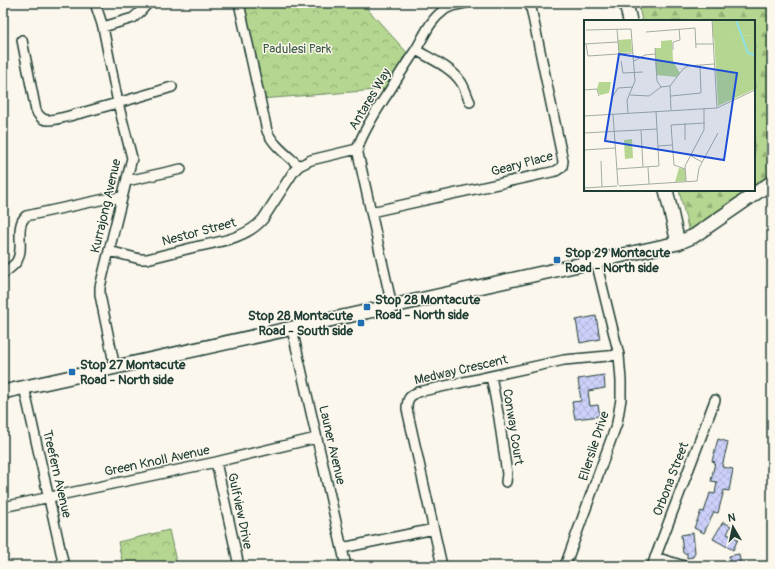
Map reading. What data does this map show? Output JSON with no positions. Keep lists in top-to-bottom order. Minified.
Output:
{"streets":{"street":["Antares Way","Geary Place","Kurrajong Avenue","Nestor Street","Medway Crescent","Conway Court","Launer Avenue","Ellerslie Drive","Green Knoll Avenue","Treefern Avenue","Orbona Street","Gulfview Drive"]},"crossings":[["Antares Way","Geary Place"],["Kurrajong Avenue","Nestor Street"],["Medway Crescent","Conway Court"],["Medway Crescent","Ellerslie Drive"],["Launer Avenue","Green Knoll Avenue"],["Green Knoll Avenue","Treefern Avenue"],["Green Knoll Avenue","Gulfview Drive"]],"parks":["Padulesi Park"],"places":{"transit":["Stop 29 Montacute Road - North side","Stop 28 Montacute Road - North side","Stop 28 Montacute Road - South side","Stop 27 Montacute Road - North side"]},"north":"top"}
